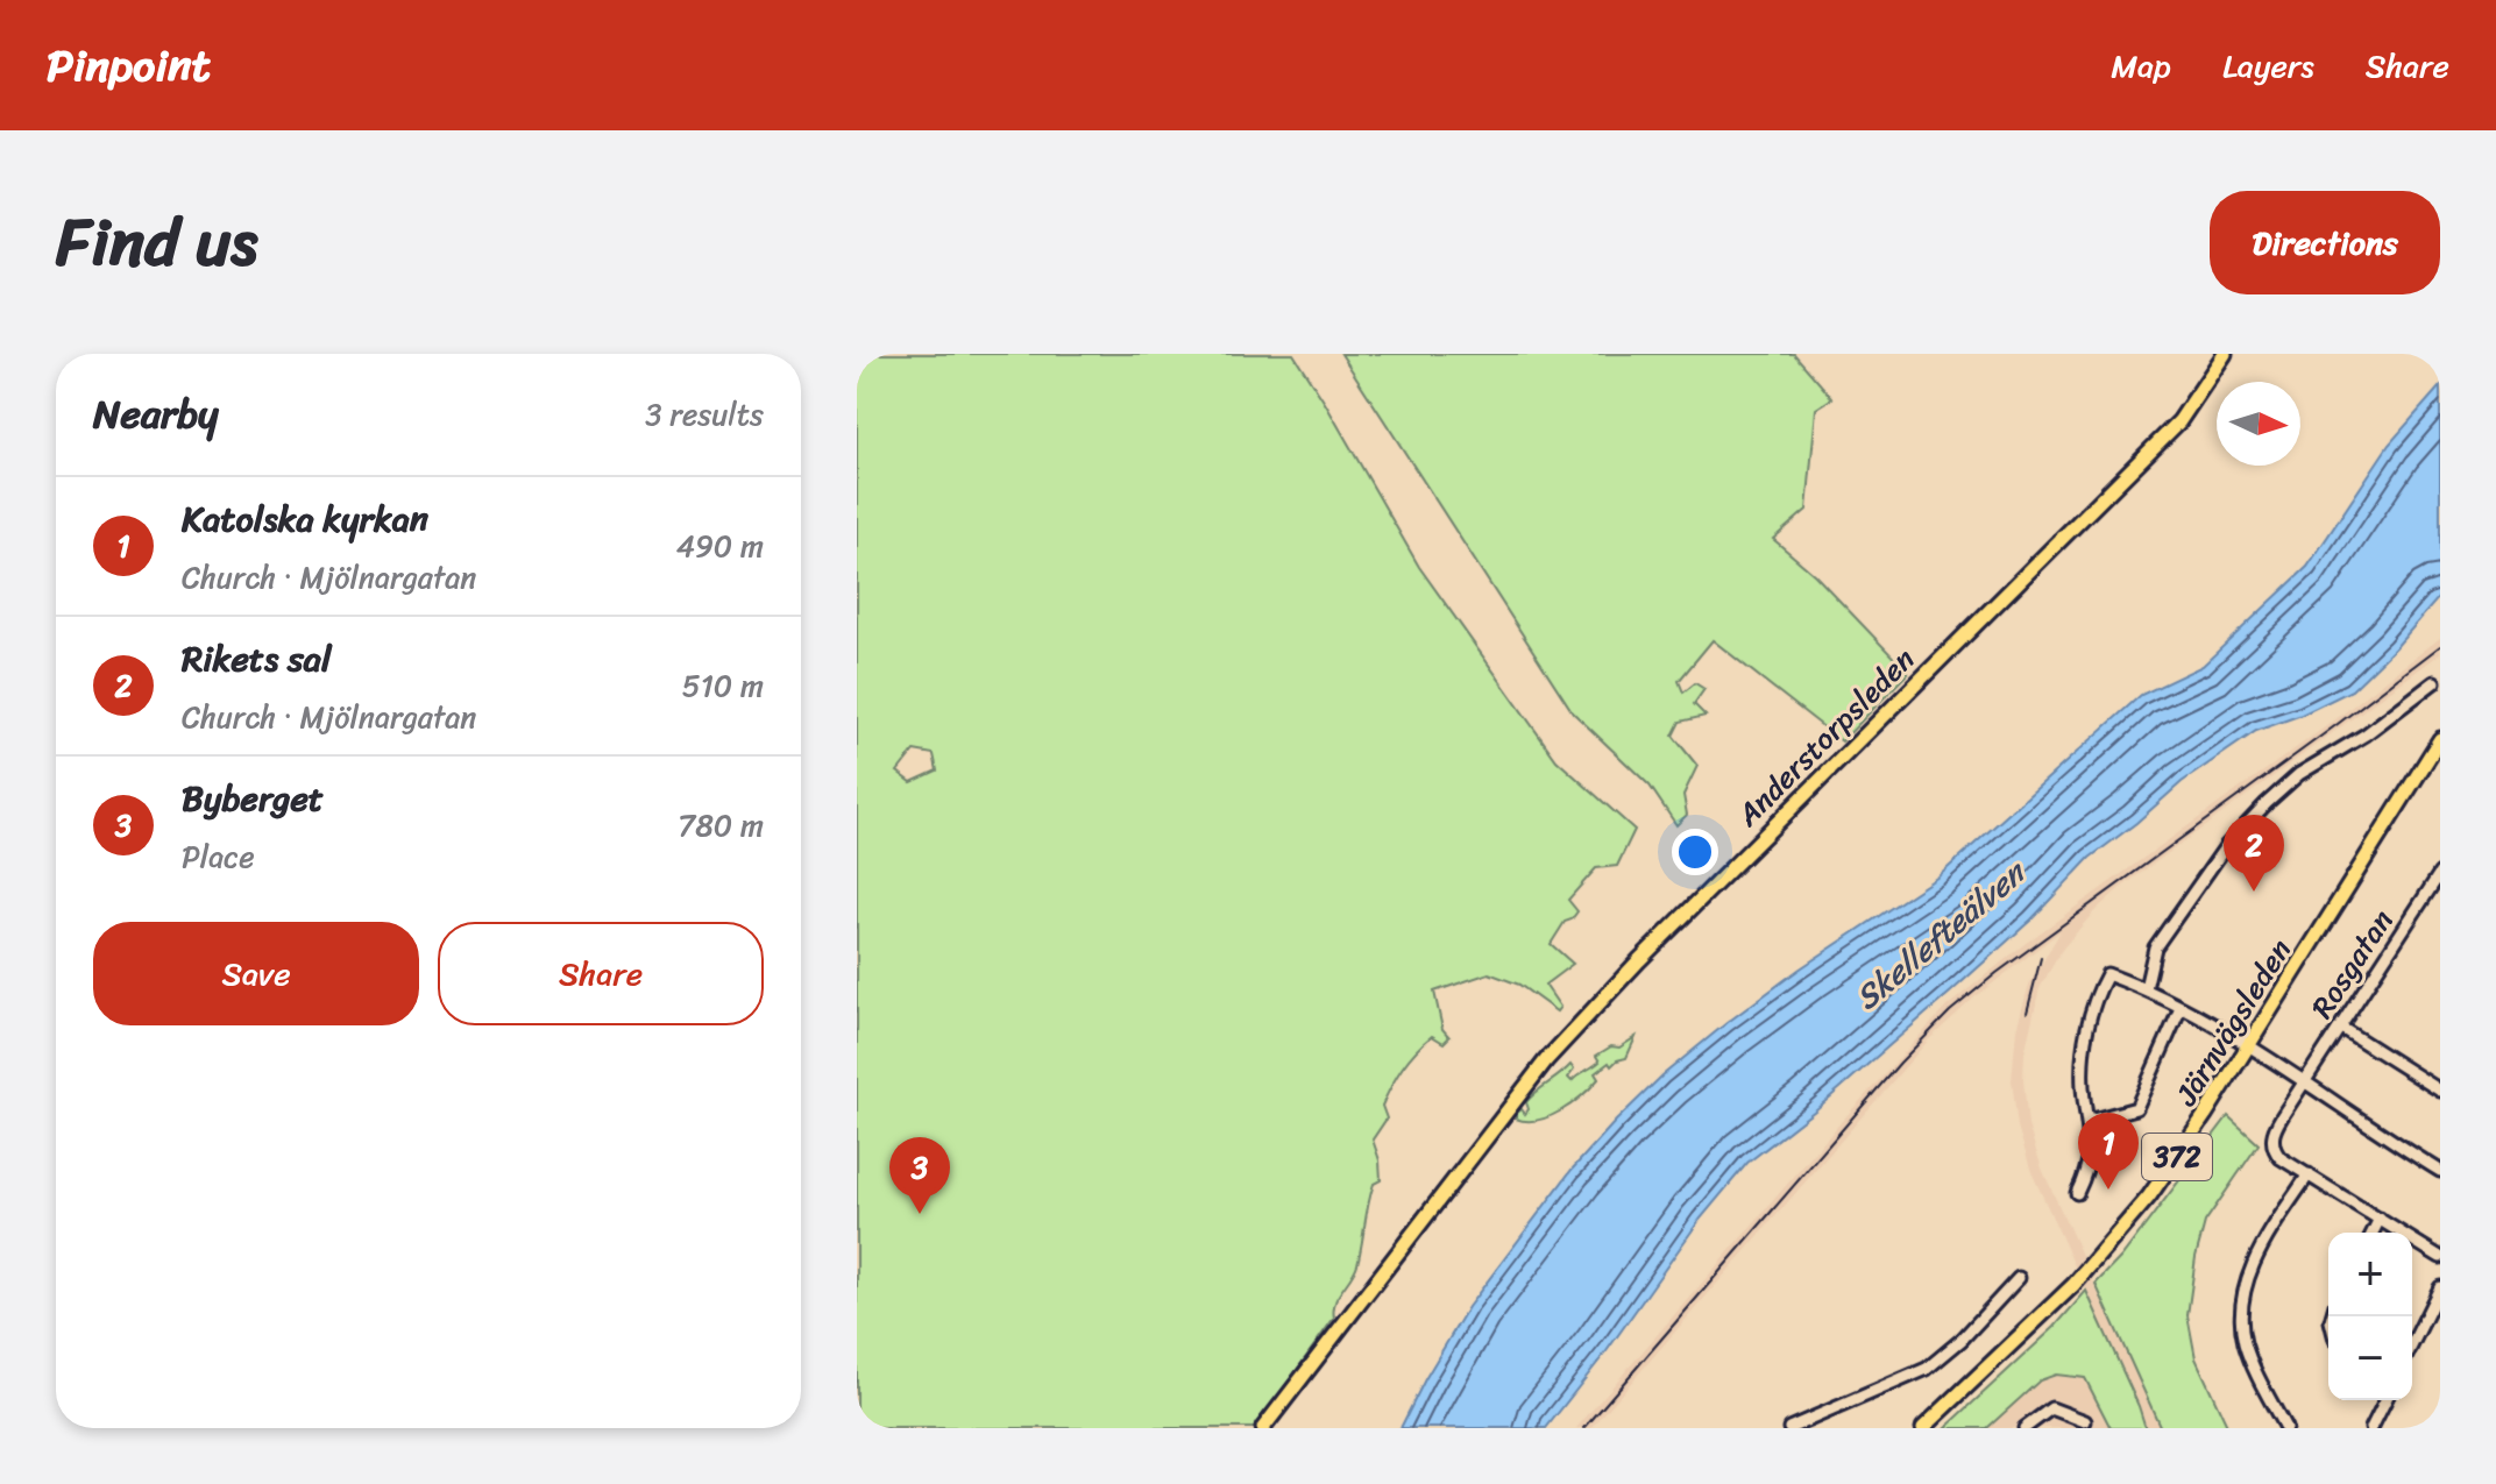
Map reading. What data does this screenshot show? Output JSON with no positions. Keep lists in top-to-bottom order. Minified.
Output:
{"streets":{"main road":["Anderstorpsleden","Järnvägsleden","372"],"street":["Rosgatan"]},"water":["Skellefteälven"],"north":"right","page":{"header":"Pinpoint","nav":["Map","Layers","Share"],"title":"Find us","buttons":["Directions",["Save","Share"]],"heading":["Nearby","3 results"],"list":[{"mark":"1","name":"Katolska kyrkan","note":"Church · Mjölnargatan","value":"490 m"},{"mark":"2","name":"Rikets sal","note":"Church · Mjölnargatan","value":"510 m"},{"mark":"3","name":"Byberget","note":"Place","value":"780 m"}],"pins":["2","1","3"],"map_buttons":["+","−"]}}
